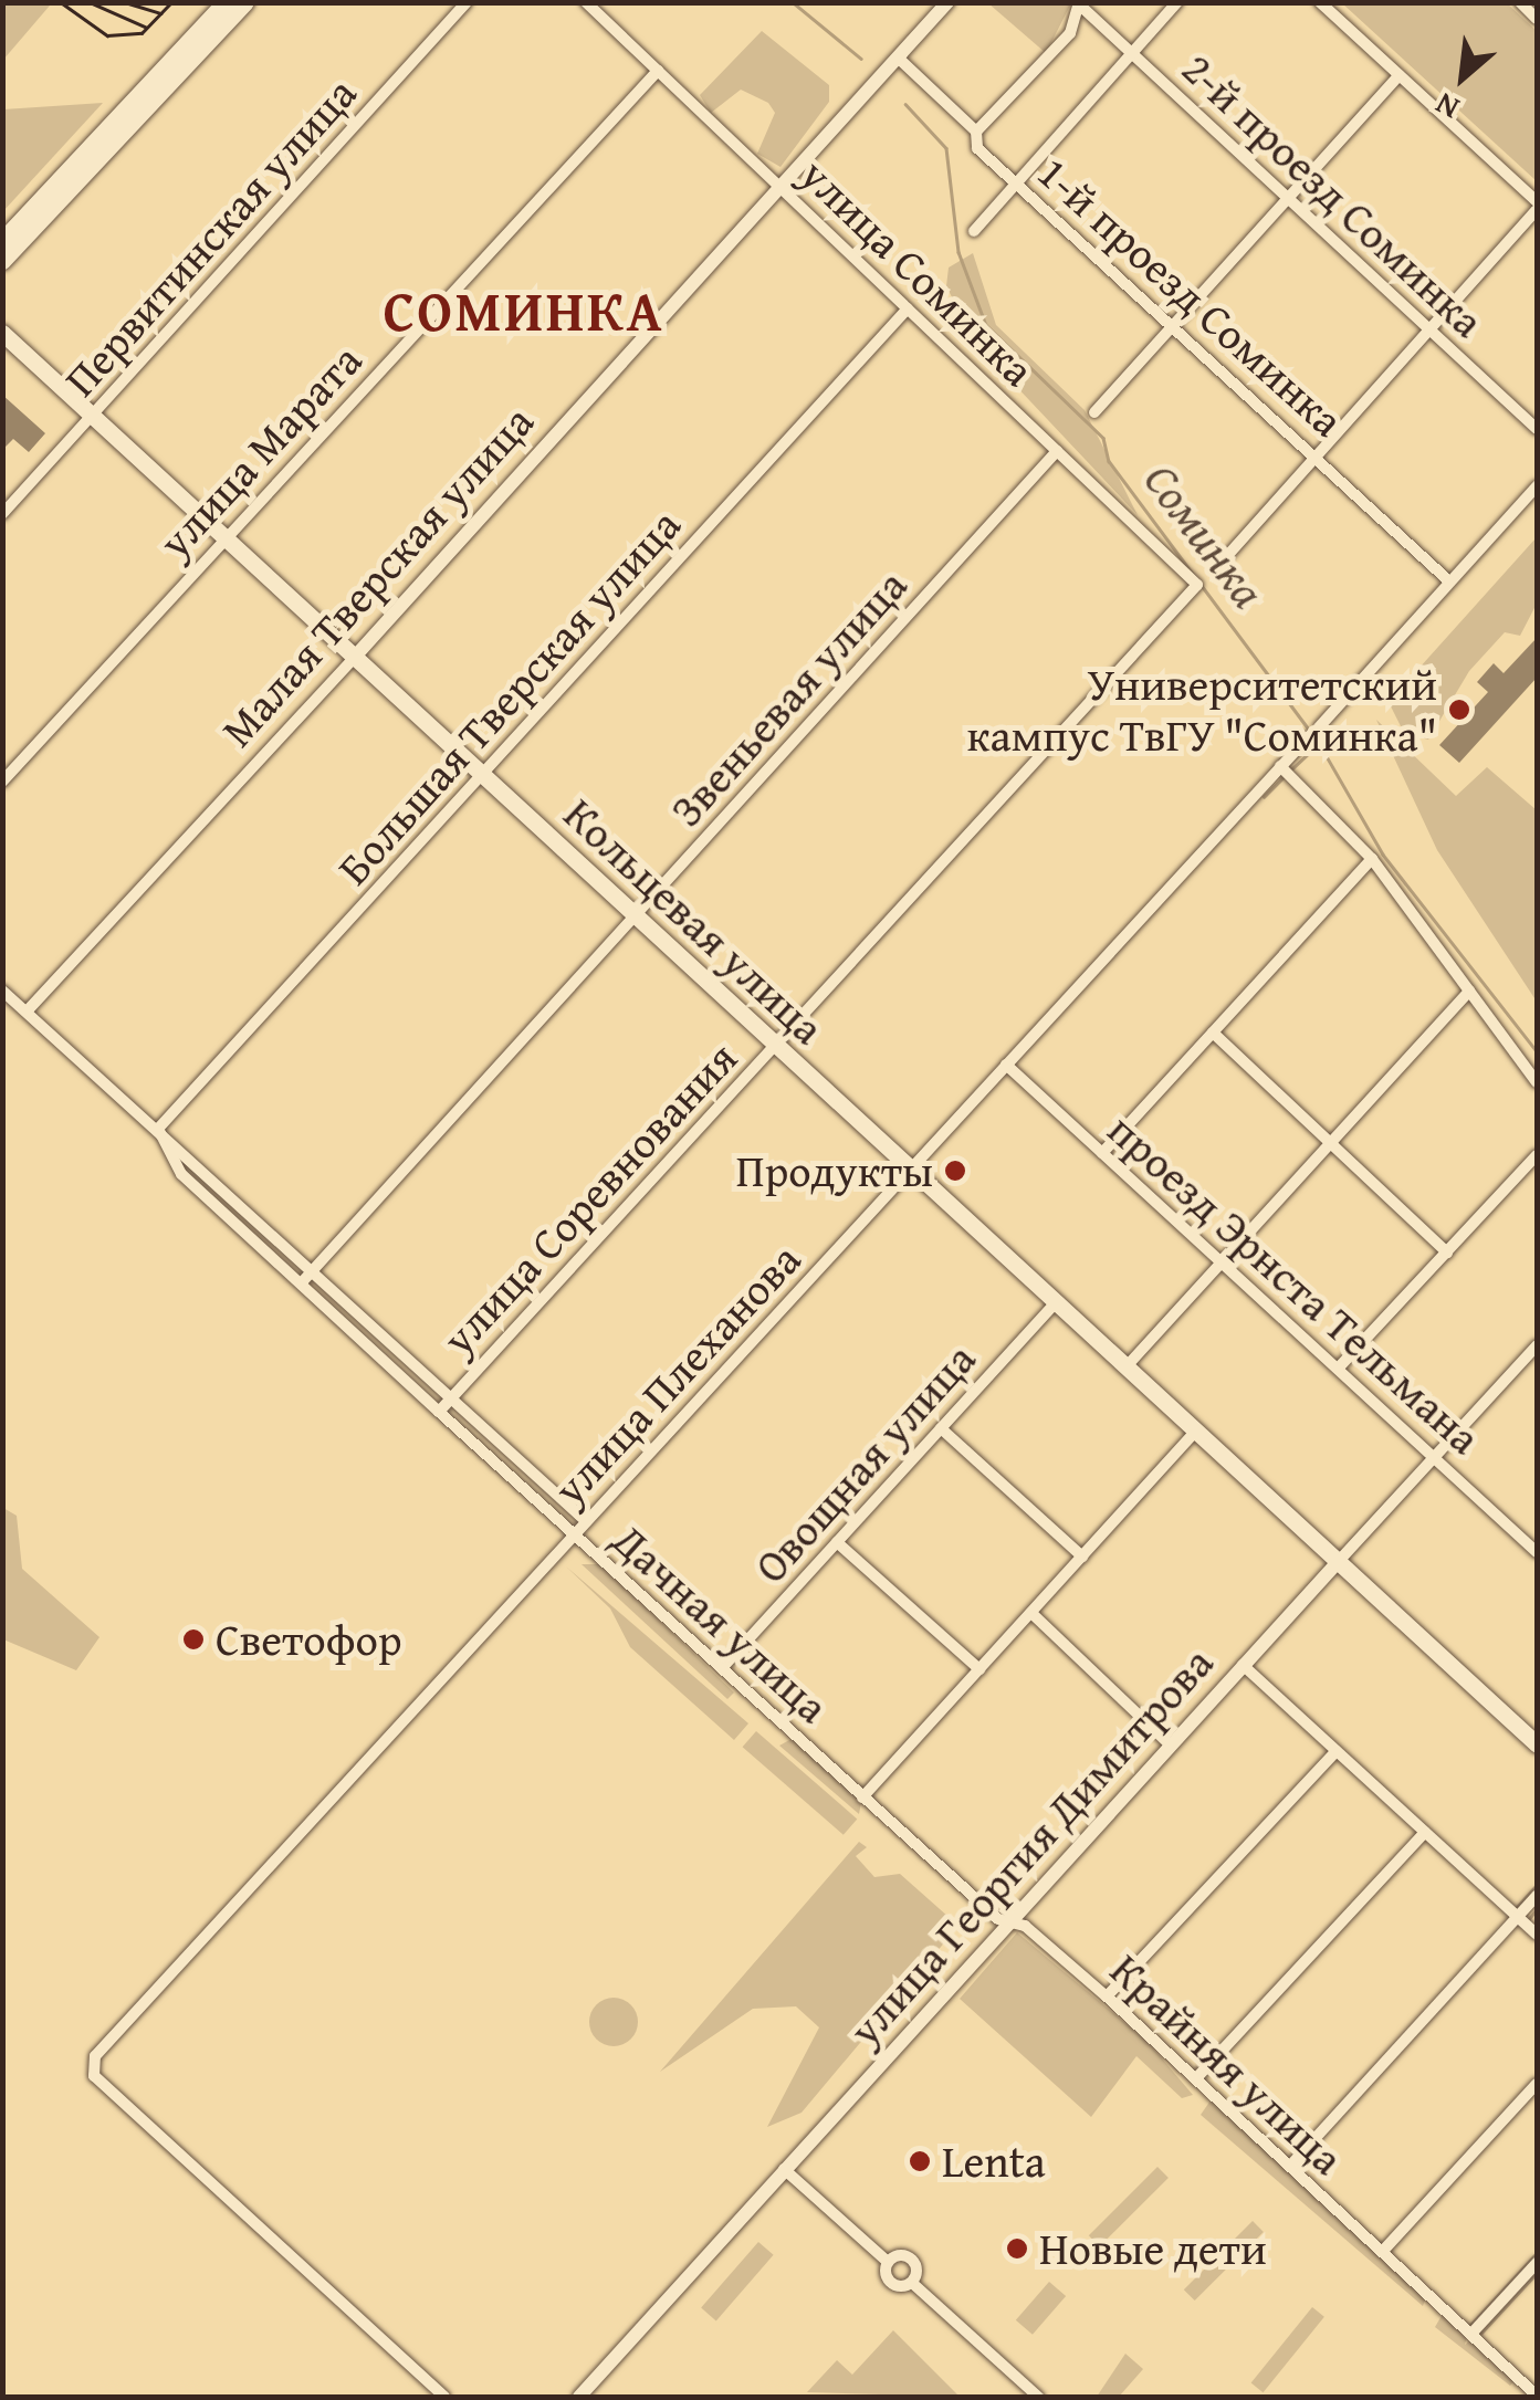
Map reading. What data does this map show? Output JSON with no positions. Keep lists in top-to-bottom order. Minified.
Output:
{"streets":{"main road":["Кольцевая улица"],"street":["2-й проезд Соминка","Первитинская улица","улица Соминка","1-й проезд Соминка","улица Марата","Малая Тверская улица","Большая Тверская улица","Звеньевая улица","улица Соревнования","проезд Эрнста Тельмана","улица Плеханова","Овощная улица","Дачная улица","улица Георгия Димитрова","Крайняя улица"]},"crossings":[["Первитинская улица","Кольцевая улица"],["улица Соминка","улица Марата"],["улица Соминка","Малая Тверская улица"],["улица Соминка","Большая Тверская улица"],["улица Соминка","Звеньевая улица"],["улица Соминка","улица Соревнования"],["1-й проезд Соминка","Малая Тверская улица"],["1-й проезд Соминка","улица Плеханова"],["улица Марата","Кольцевая улица"],["Малая Тверская улица","Кольцевая улица"],["Малая Тверская улица","Дачная улица"],["Большая Тверская улица","Кольцевая улица"],["Большая Тверская улица","Дачная улица"],["Звеньевая улица","Кольцевая улица"],["Звеньевая улица","Дачная улица"],["Кольцевая улица","улица Соревнования"],["Кольцевая улица","улица Плеханова"],["Кольцевая улица","Овощная улица"],["Кольцевая улица","улица Георгия Димитрова"],["улица Соревнования","Дачная улица"],["проезд Эрнста Тельмана","улица Плеханова"],["проезд Эрнста Тельмана","улица Георгия Димитрова"],["улица Плеханова","Дачная улица"],["Овощная улица","Дачная улица"],["Дачная улица","Крайняя улица"],["улица Георгия Димитрова","Крайняя улица"]],"districts":["СОМИНКА"],"water":["Соминка"],"places":["Университетский кампус ТвГУ \"Соминка\"","Продукты","Светофор","Lenta","Новые дети"],"north":"bottom left"}
